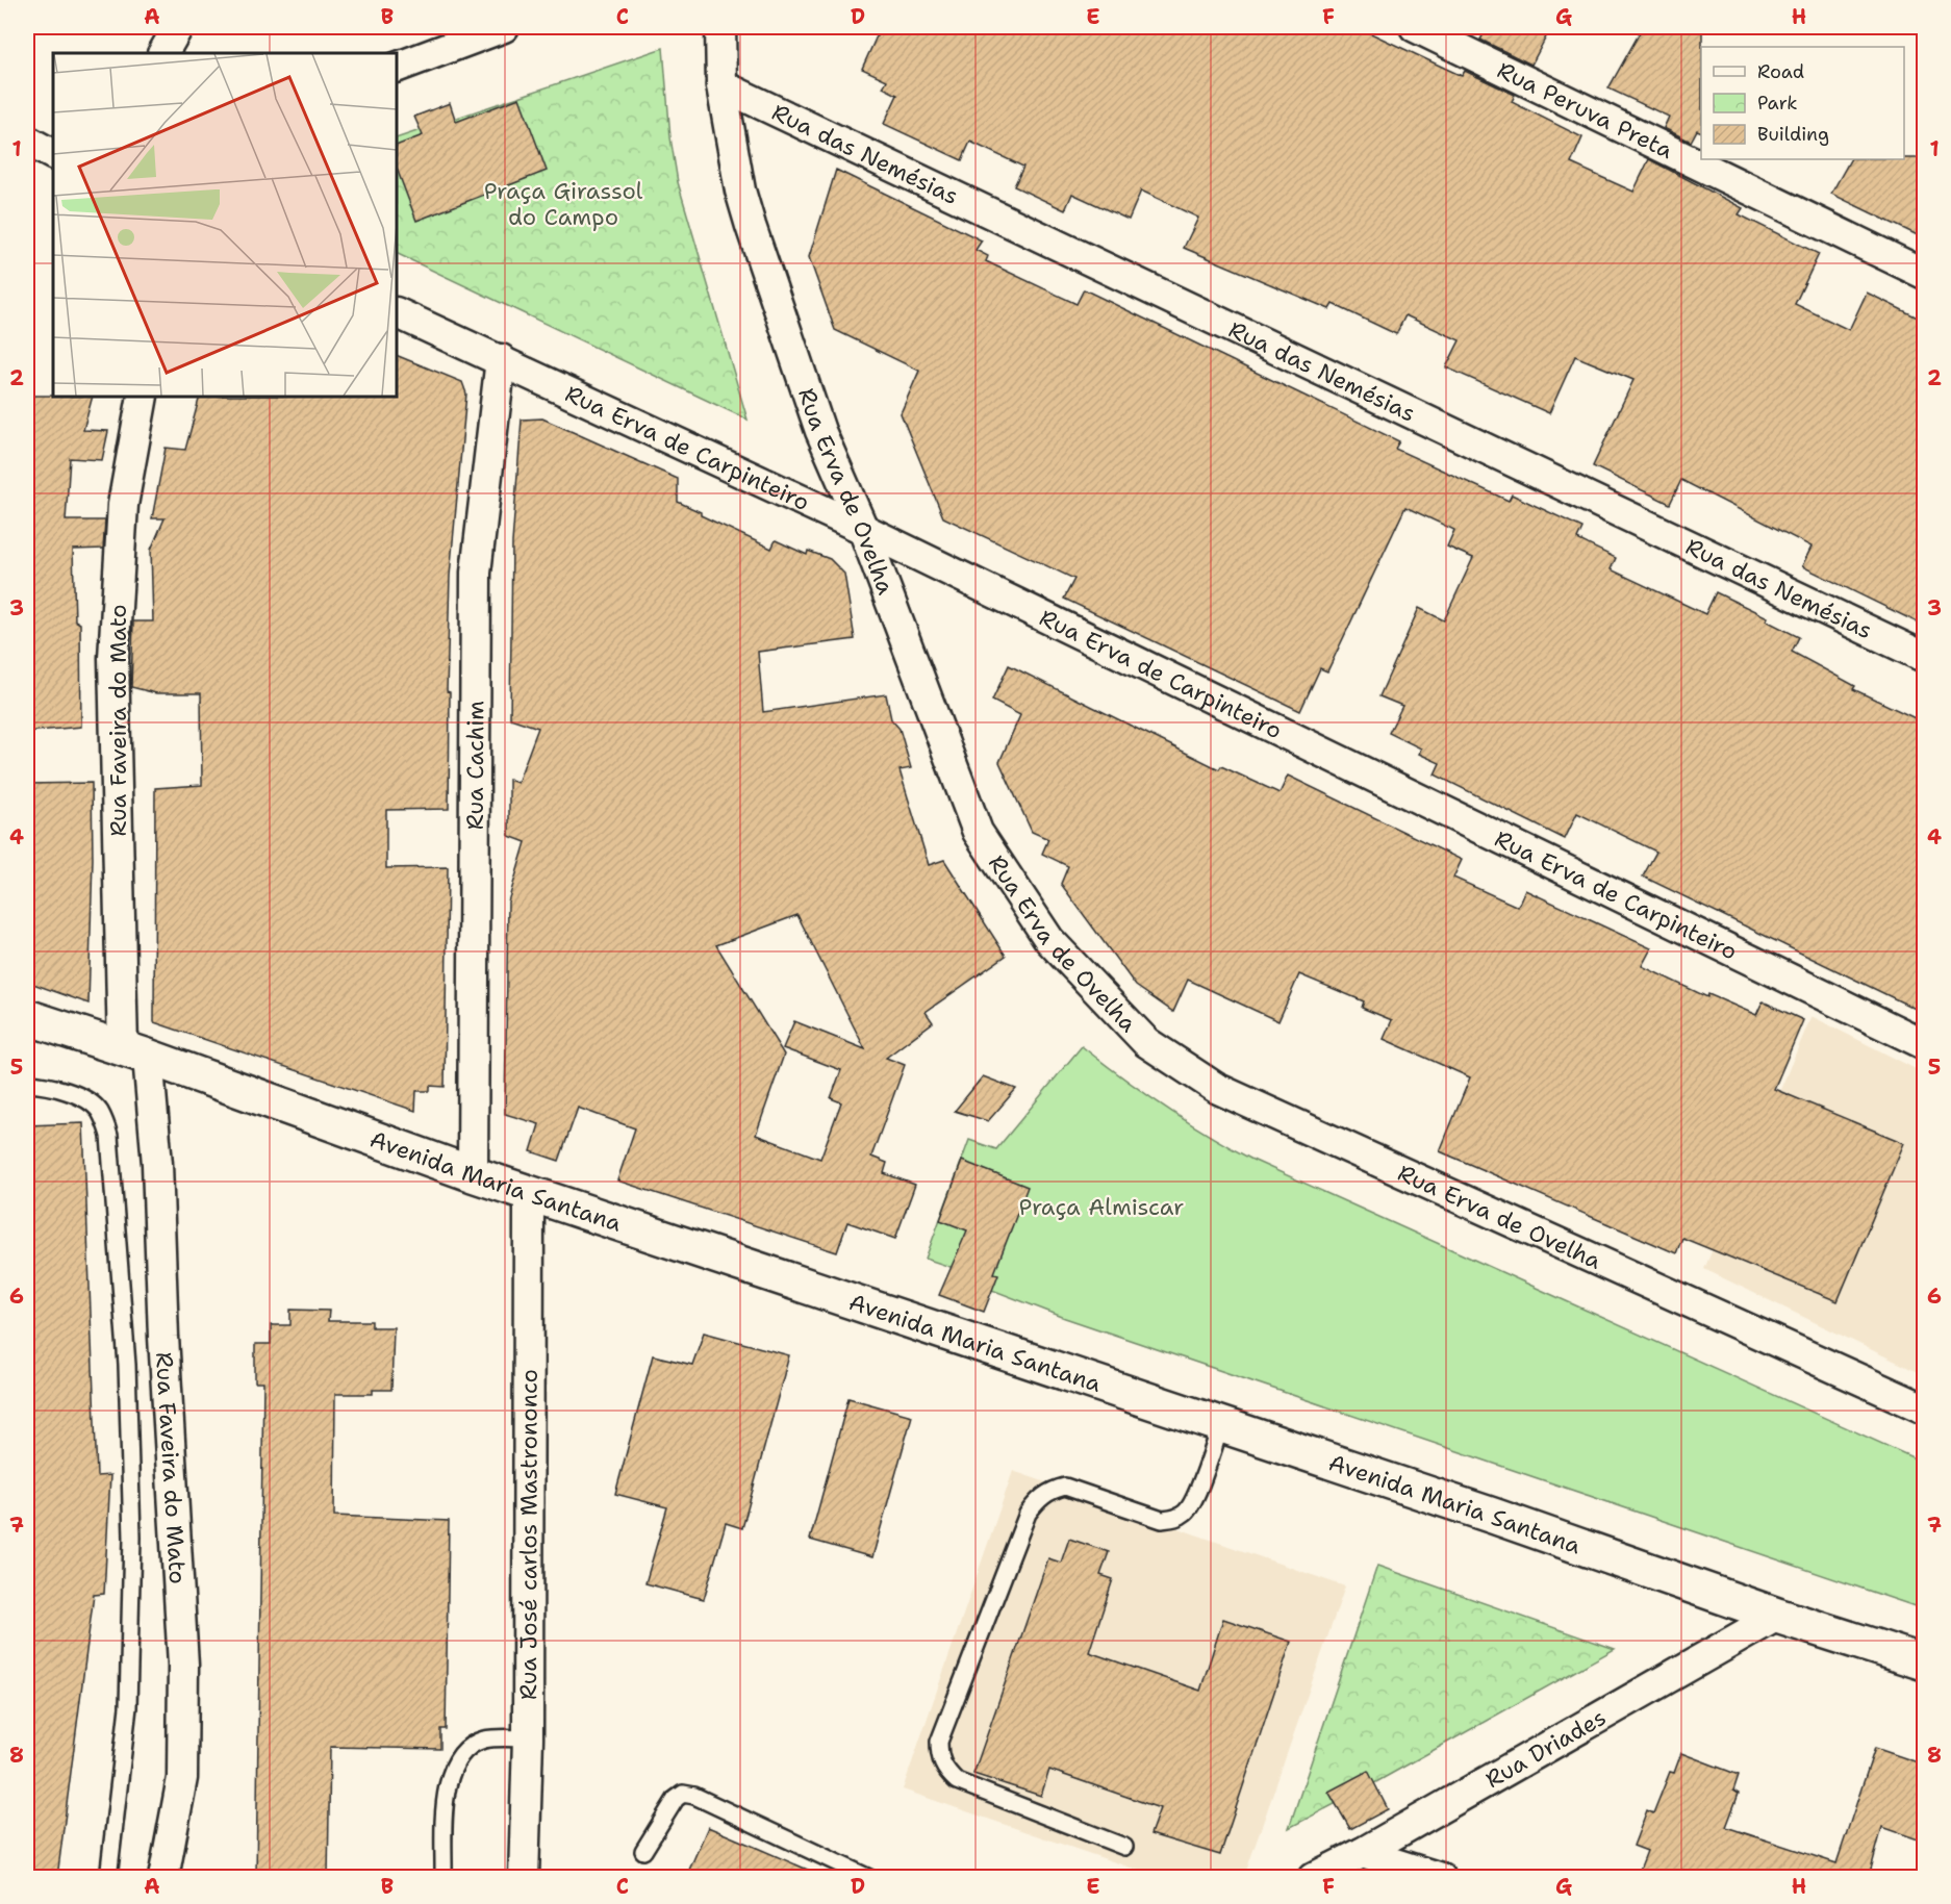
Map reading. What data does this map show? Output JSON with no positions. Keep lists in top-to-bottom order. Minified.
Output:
{"streets":{"street":["Rua Peruva Preta","Rua das Nemésias","Rua Erva de Carpinteiro","Rua Erva de Ovelha","Rua Faveira do Mato","Rua Cachim","Avenida Maria Santana","Rua José carlos Mastrononco","Rua Driades"]},"crossings":[["Rua das Nemésias","Rua Erva de Ovelha"],["Rua Erva de Carpinteiro","Rua Erva de Ovelha"],["Rua Erva de Carpinteiro","Rua Cachim"],["Rua Faveira do Mato","Avenida Maria Santana"],["Rua Cachim","Avenida Maria Santana"],["Avenida Maria Santana","Rua José carlos Mastrononco"],["Avenida Maria Santana","Rua Driades"]],"parks":["Praça Girassol do Campo","Praça Almiscar"],"legend":["Road","Park","Building"],"grid":{"columns":["A","B","C","D","E","F","G","H"],"rows":["1","2","3","4","5","6","7","8"]}}
